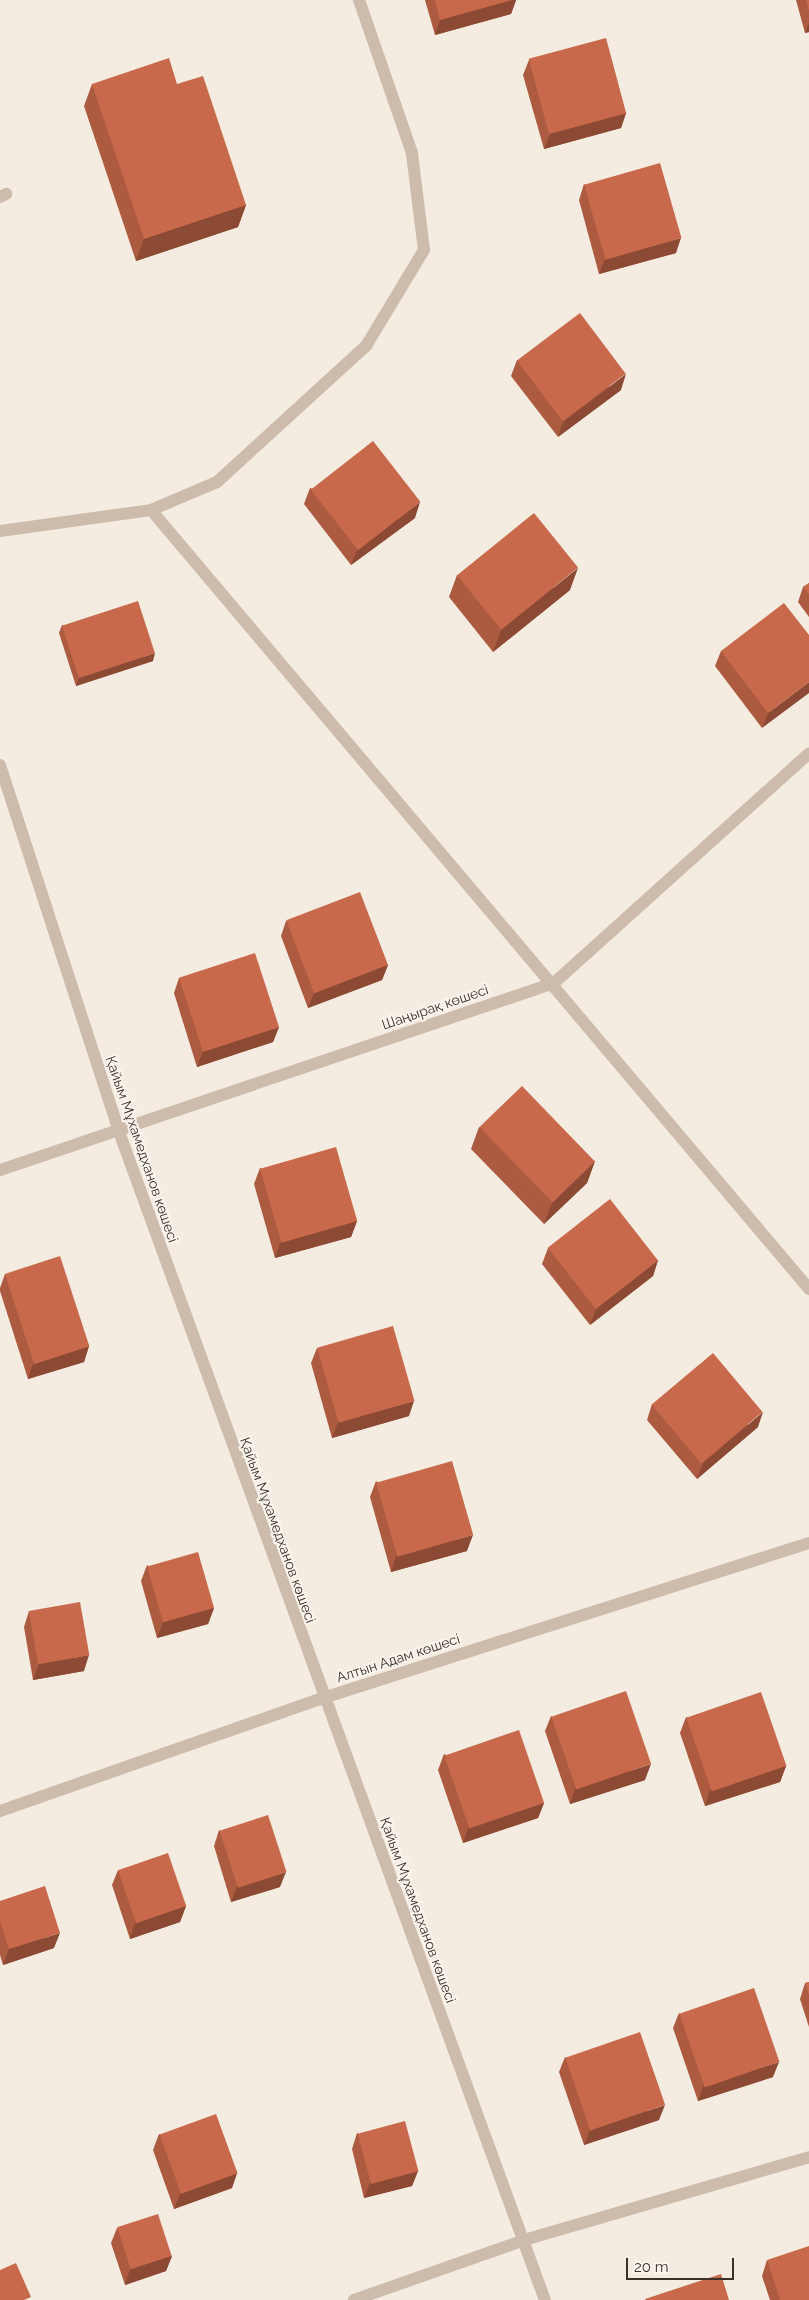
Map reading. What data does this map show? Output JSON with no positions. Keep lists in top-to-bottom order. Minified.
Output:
{"streets":{"street":["Шаңырақ көшесі","Қайым Мұхамедханов көшесі","Алтын Адам көшесі"]},"crossings":[["Шаңырақ көшесі","Қайым Мұхамедханов көшесі"],["Қайым Мұхамедханов көшесі","Алтын Адам көшесі"]],"scale_bar":"20 m"}
